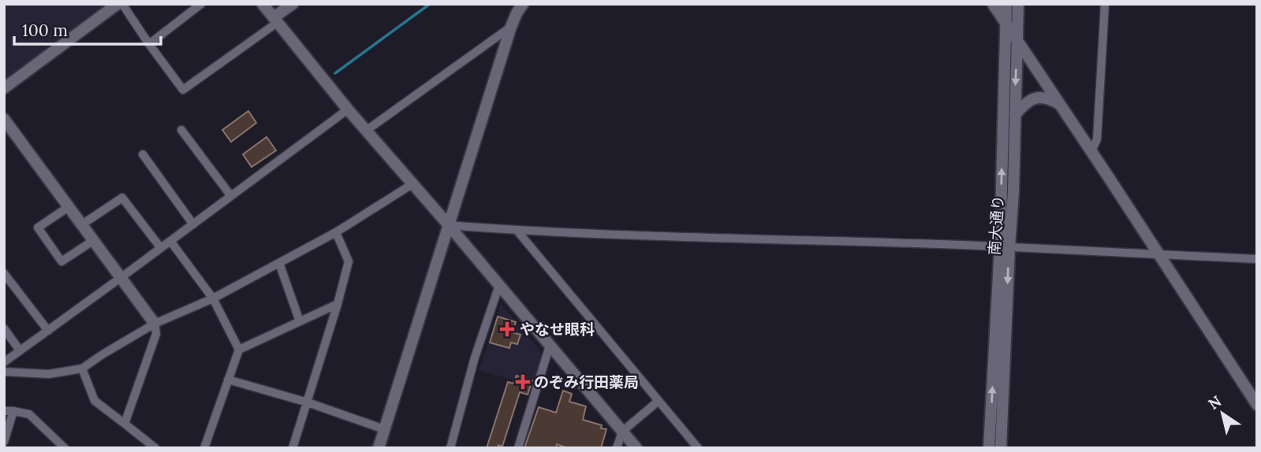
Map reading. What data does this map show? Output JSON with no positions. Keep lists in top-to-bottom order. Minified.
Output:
{"streets":{"street":["南大通り"]},"places":{"health":["やなせ眼科","のぞみ行田薬局"]},"scale_bar":"100 m","north":"top left"}
